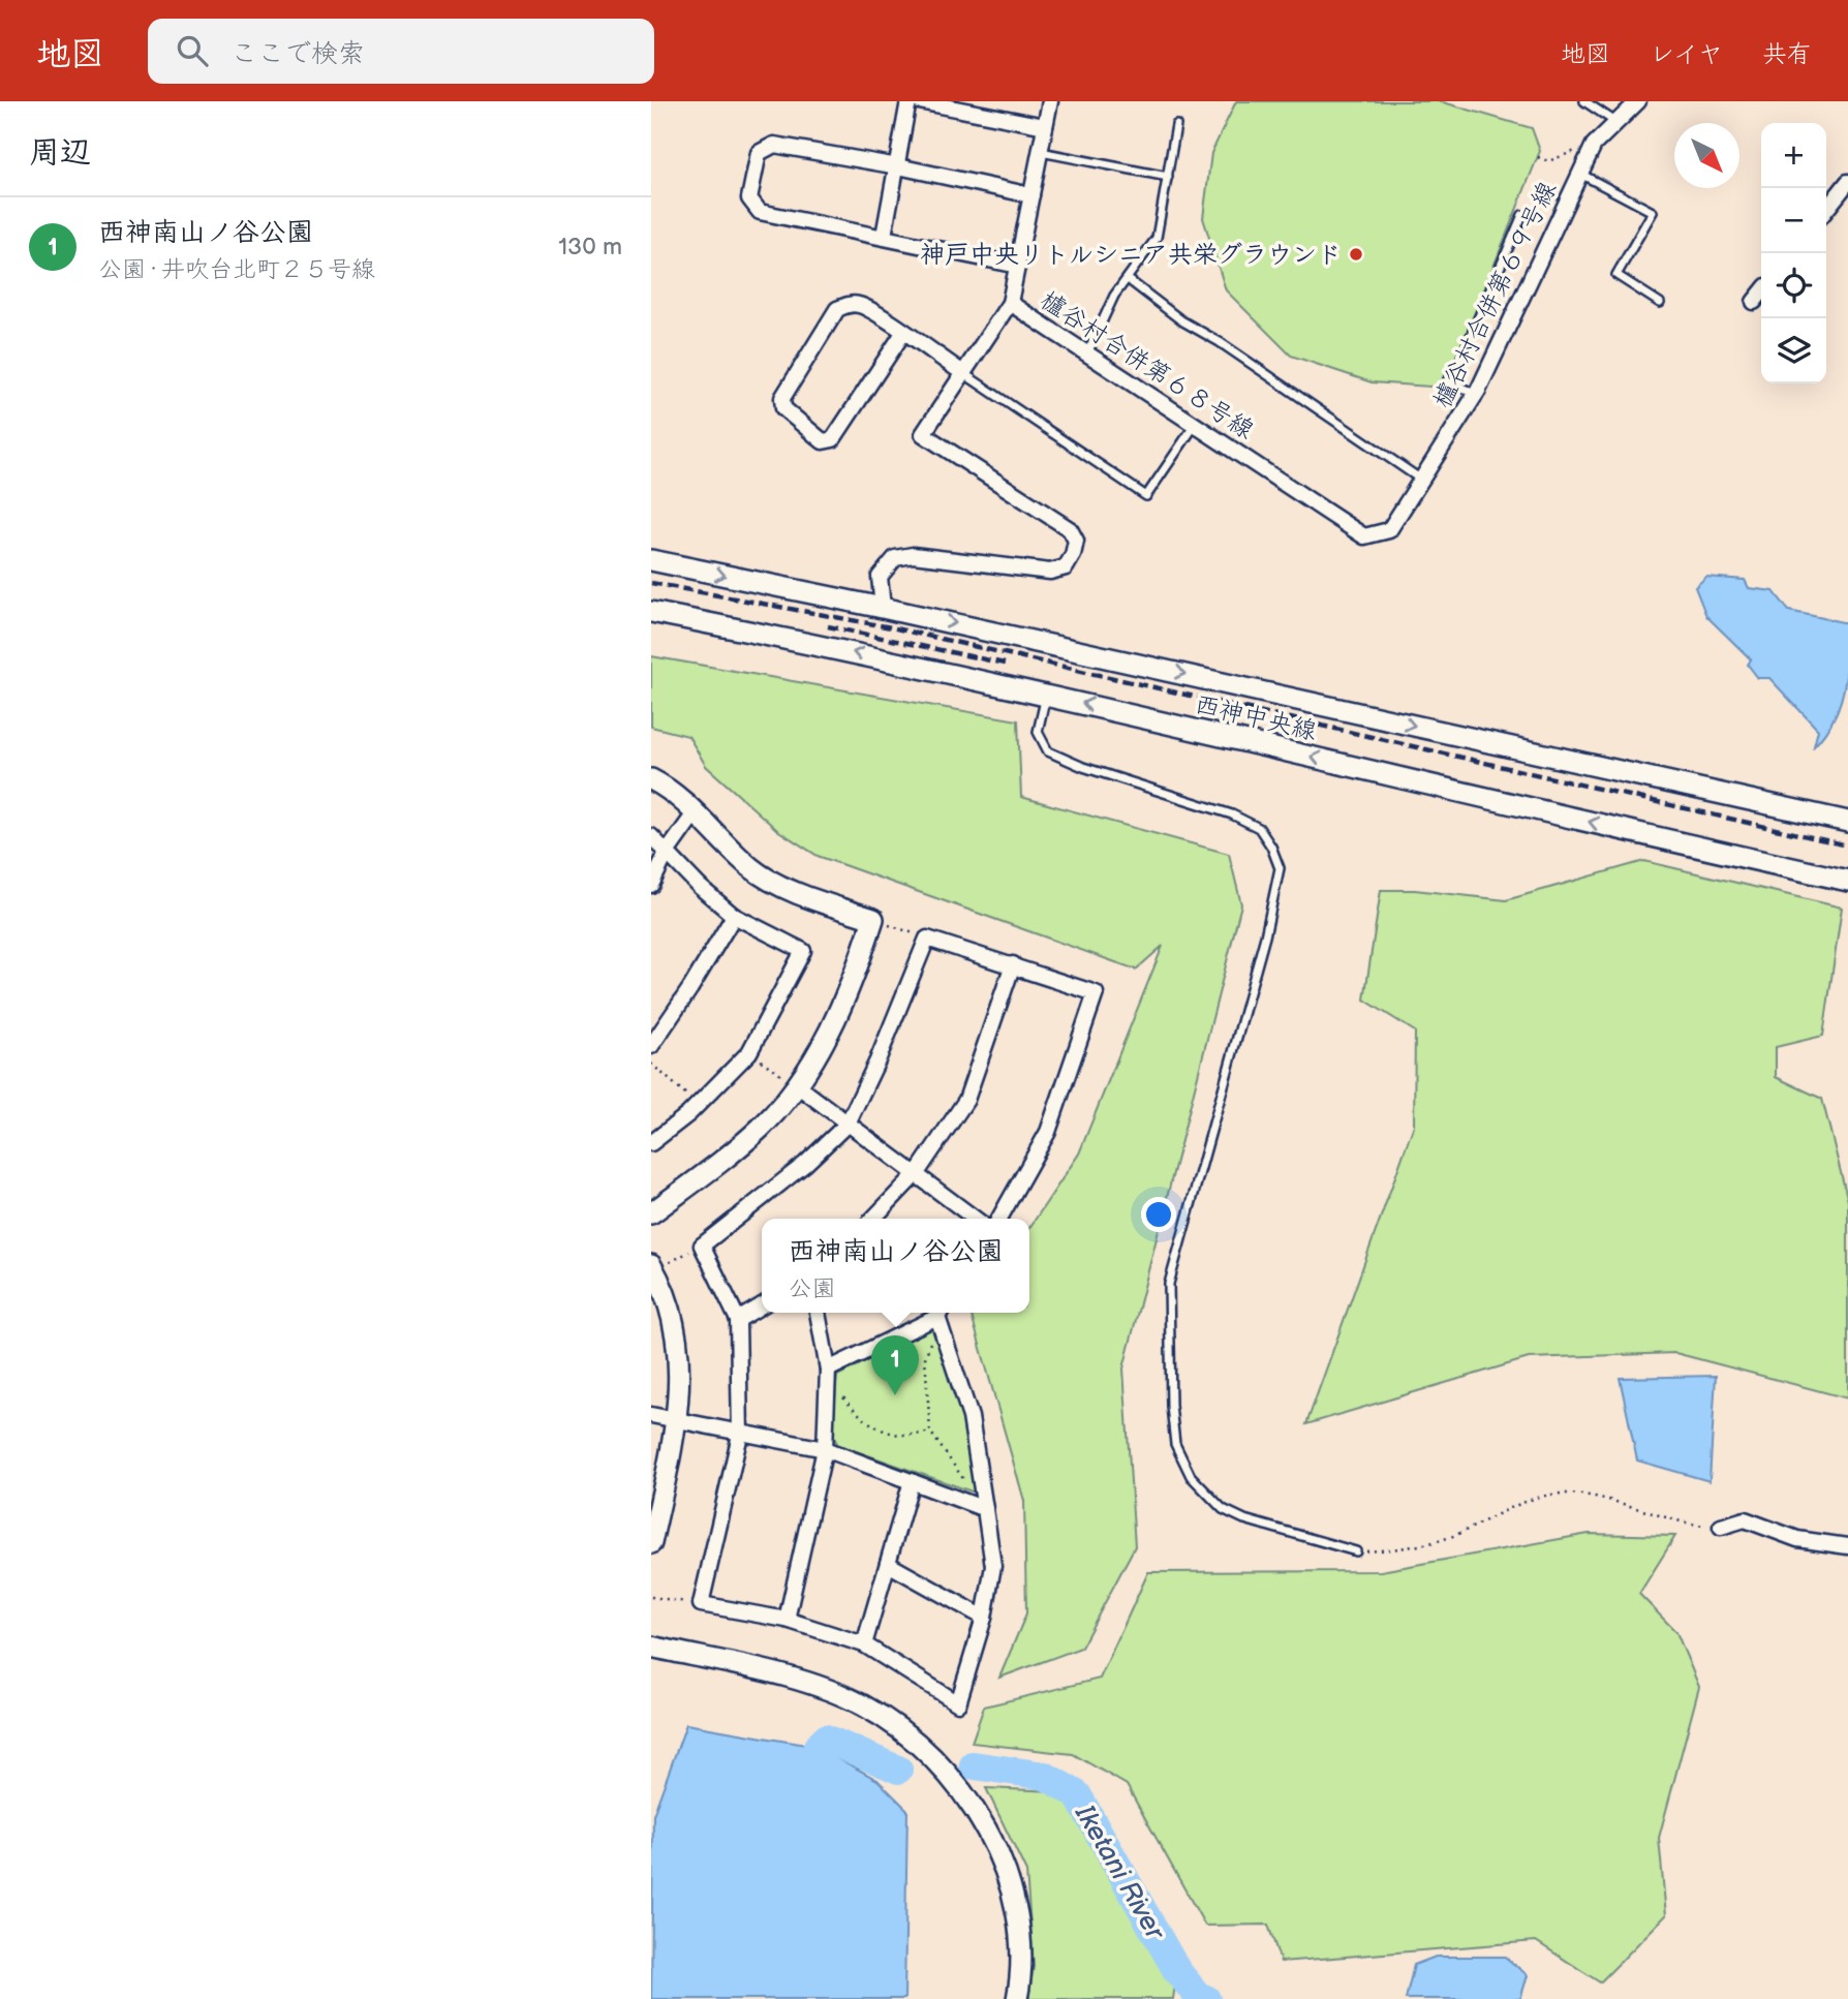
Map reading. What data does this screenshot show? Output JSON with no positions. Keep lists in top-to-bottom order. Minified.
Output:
{"streets":{"street":["櫨谷村合併第６９号線","櫨谷村合併第６８号線","西神中央線"]},"crossings":[["櫨谷村合併第６９号線","櫨谷村合併第６８号線"],["櫨谷村合併第６８号線","西神中央線"]],"water":["Iketani River"],"places":["神戸中央リトルシニア共栄グラウンド"],"north":"bottom right","page":{"header":"地図","search":"ここで検索","nav":["地図","レイヤ","共有"],"heading":"周辺","map_buttons":["+","−"],"list":[{"mark":"1","name":"西神南山ノ谷公園","note":"公園 · 井吹台北町２５号線","value":"130 m"}],"popup":["西神南山ノ谷公園","公園"],"pins":"1"}}
